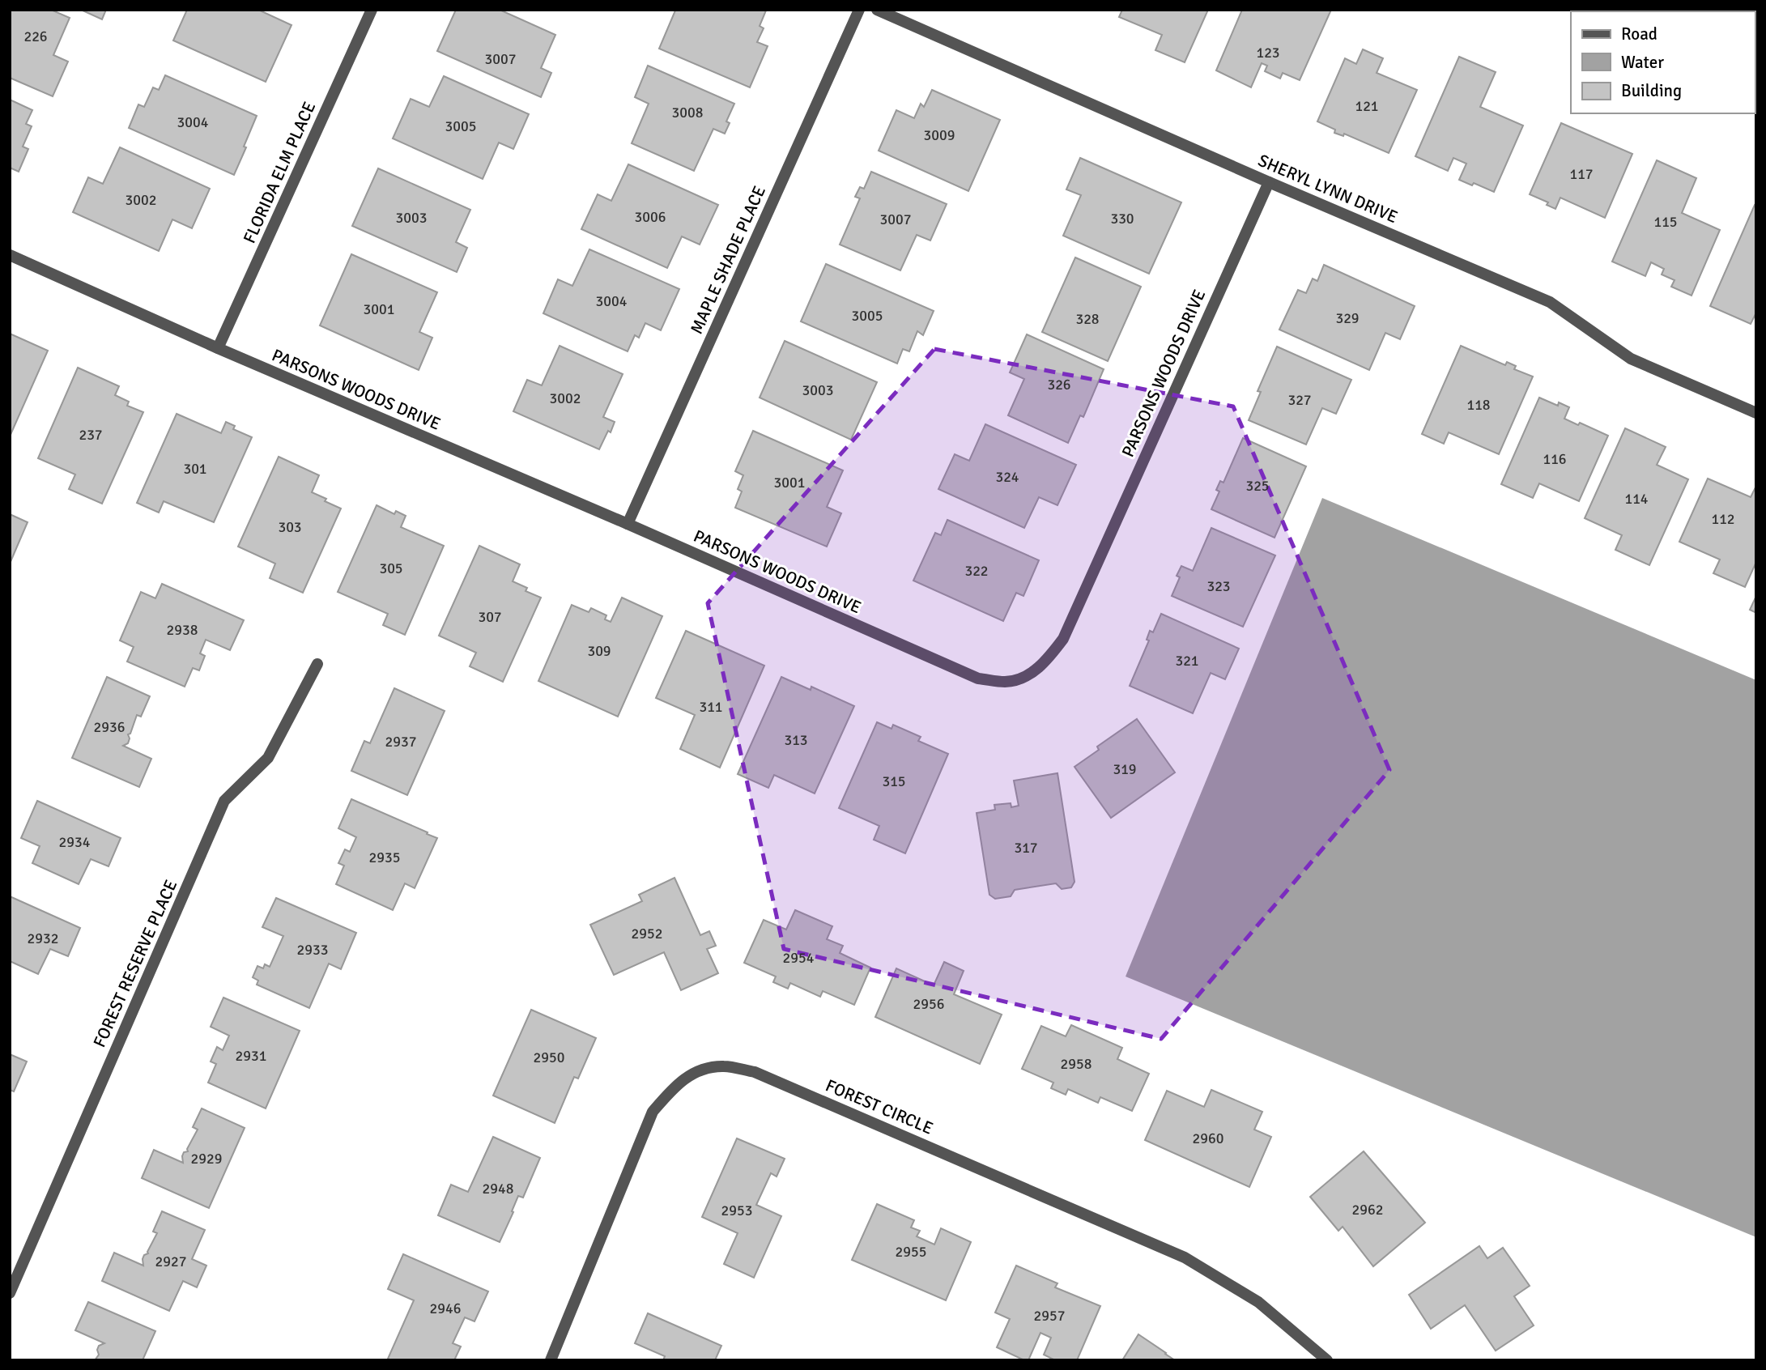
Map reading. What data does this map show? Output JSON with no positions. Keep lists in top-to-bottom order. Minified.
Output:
{"streets":{"street":["FLORIDA ELM PLACE","SHERYL LYNN DRIVE","MAPLE SHADE PLACE","PARSONS WOODS DRIVE","FOREST RESERVE PLACE","FOREST CIRCLE"]},"crossings":[["FLORIDA ELM PLACE","PARSONS WOODS DRIVE"],["SHERYL LYNN DRIVE","PARSONS WOODS DRIVE"],["MAPLE SHADE PLACE","PARSONS WOODS DRIVE"]],"house_numbers":["226","123","3007","121","3008","3004","3005","3009","117","3002","3006","3003","330","3007","115","3004","3001","3005","329","328","326","3003","3002","327","118","237","116","301","324","3001","325","114","112","303","305","322","323","307","2938","309","321","311","2936","313","2937","319","315","2934","317","2935","2952","2932","2933","2954","2956","2931","2950","2958","2960","2929","2948","2962","2953","2955","2927","2946","2957"],"legend":["Road","Water","Building"]}
